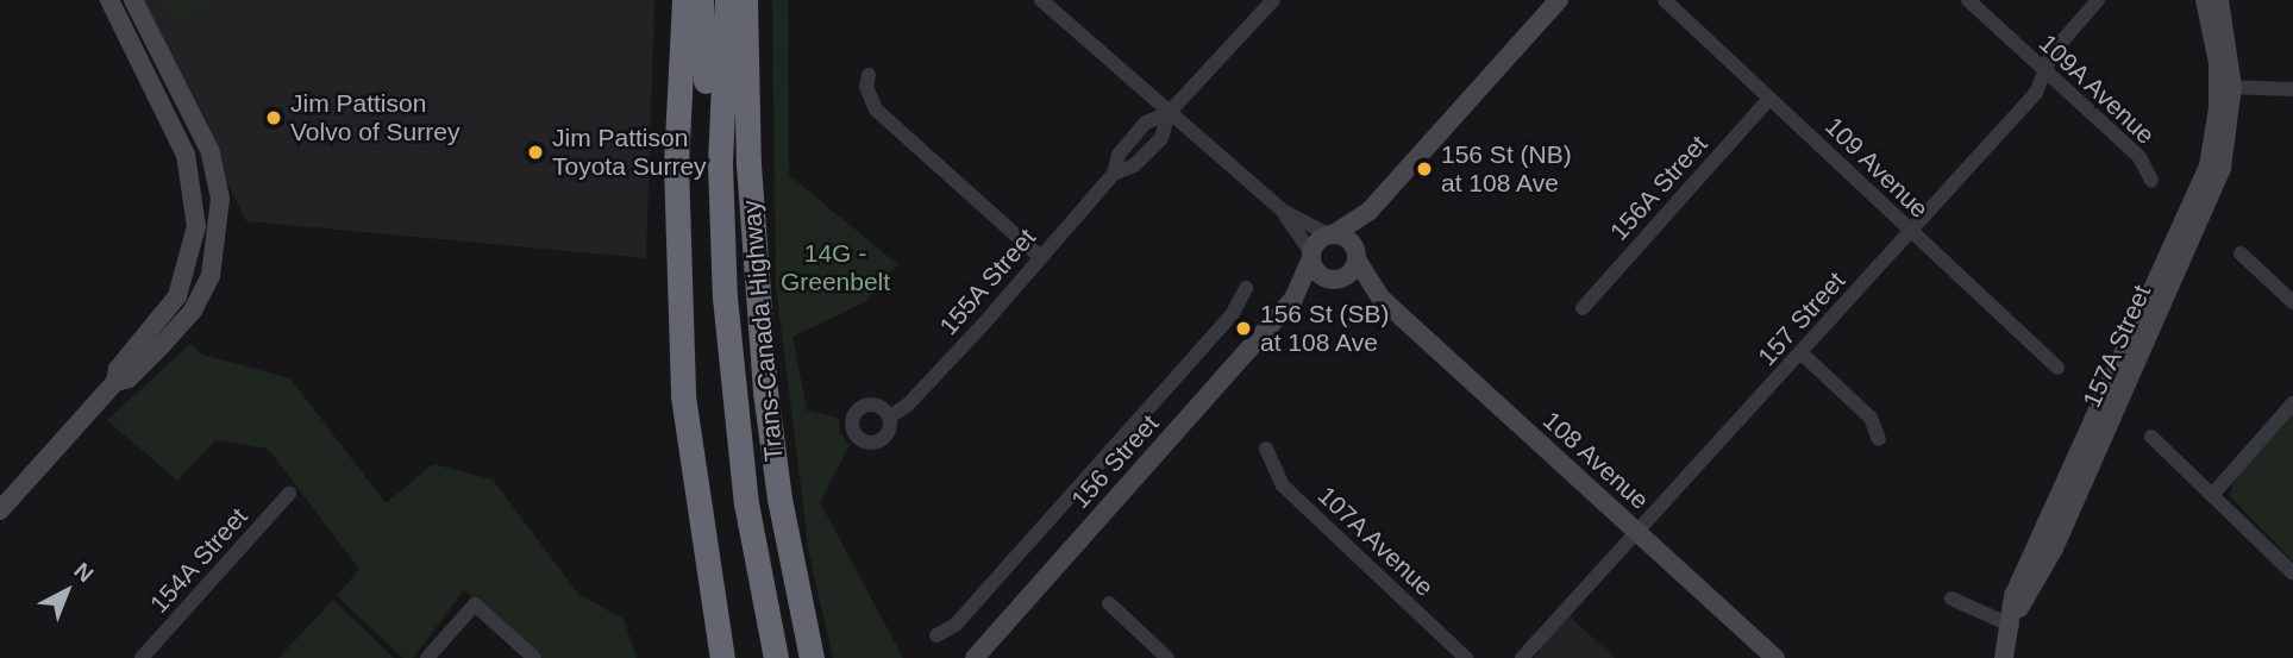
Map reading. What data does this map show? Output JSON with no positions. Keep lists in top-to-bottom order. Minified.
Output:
{"streets":{"highway":["Trans-Canada Highway"],"street":["109A Avenue","109 Avenue","156A Street","155A Street","157 Street","157A Street","108 Avenue","156 Street","107A Avenue","154A Street"]},"crossings":[["109A Avenue","157 Street"],["109 Avenue","156A Street"],["109 Avenue","157 Street"],["157 Street","108 Avenue"],["108 Avenue","156 Street"]],"parks":["14G - Greenbelt"],"places":["Jim Pattison Volvo of Surrey","Jim Pattison Toyota Surrey","156 St (NB) at 108 Ave","156 St (SB) at 108 Ave"],"north":"top right"}
